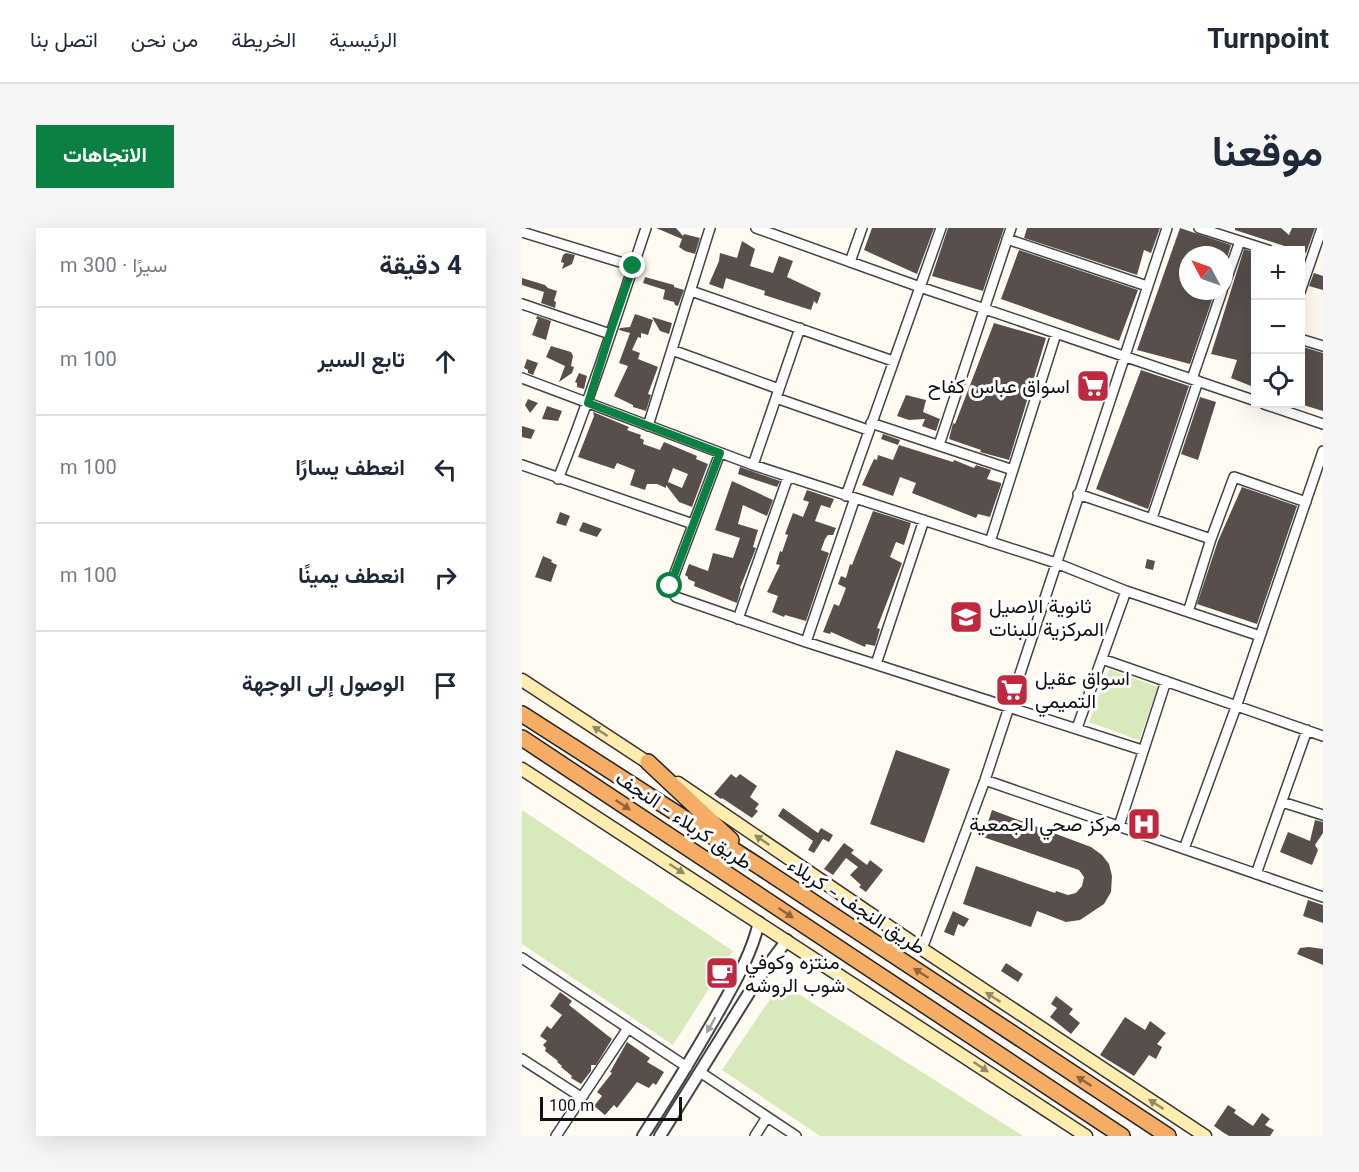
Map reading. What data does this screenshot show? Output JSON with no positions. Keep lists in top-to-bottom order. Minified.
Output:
{"streets":{"highway":["طريق کربلاء - النجف","طريق النجف - کربلاء"]},"one_way":["طريق کربلاء - النجف","طريق النجف - کربلاء"],"places":{"supermarket":["اسواق عباس كفاح","اسواق عقيل التميمي"],"school or university":["ثانوية الاصيل المركزية للبنات"],"hospital":["مركز صحي الجمعية"],"cafe":["منتزه وكوفي شوب الروشه"]},"scale_bar":"100 m","north":"top left","page":{"header":"Turnpoint","nav":["الرئيسية","الخريطة","من نحن","اتصل بنا"],"title":"موقعنا","buttons":"الاتجاهات","heading":["4 دقيقة","سيرًا · 300 m"],"map_buttons":["+","−"],"list":[["تابع السير","100 m"],["انعطف يسارًا","100 m"],["انعطف يمينًا","100 m"],"الوصول إلى الوجهة"],"scale":"100 m"}}
